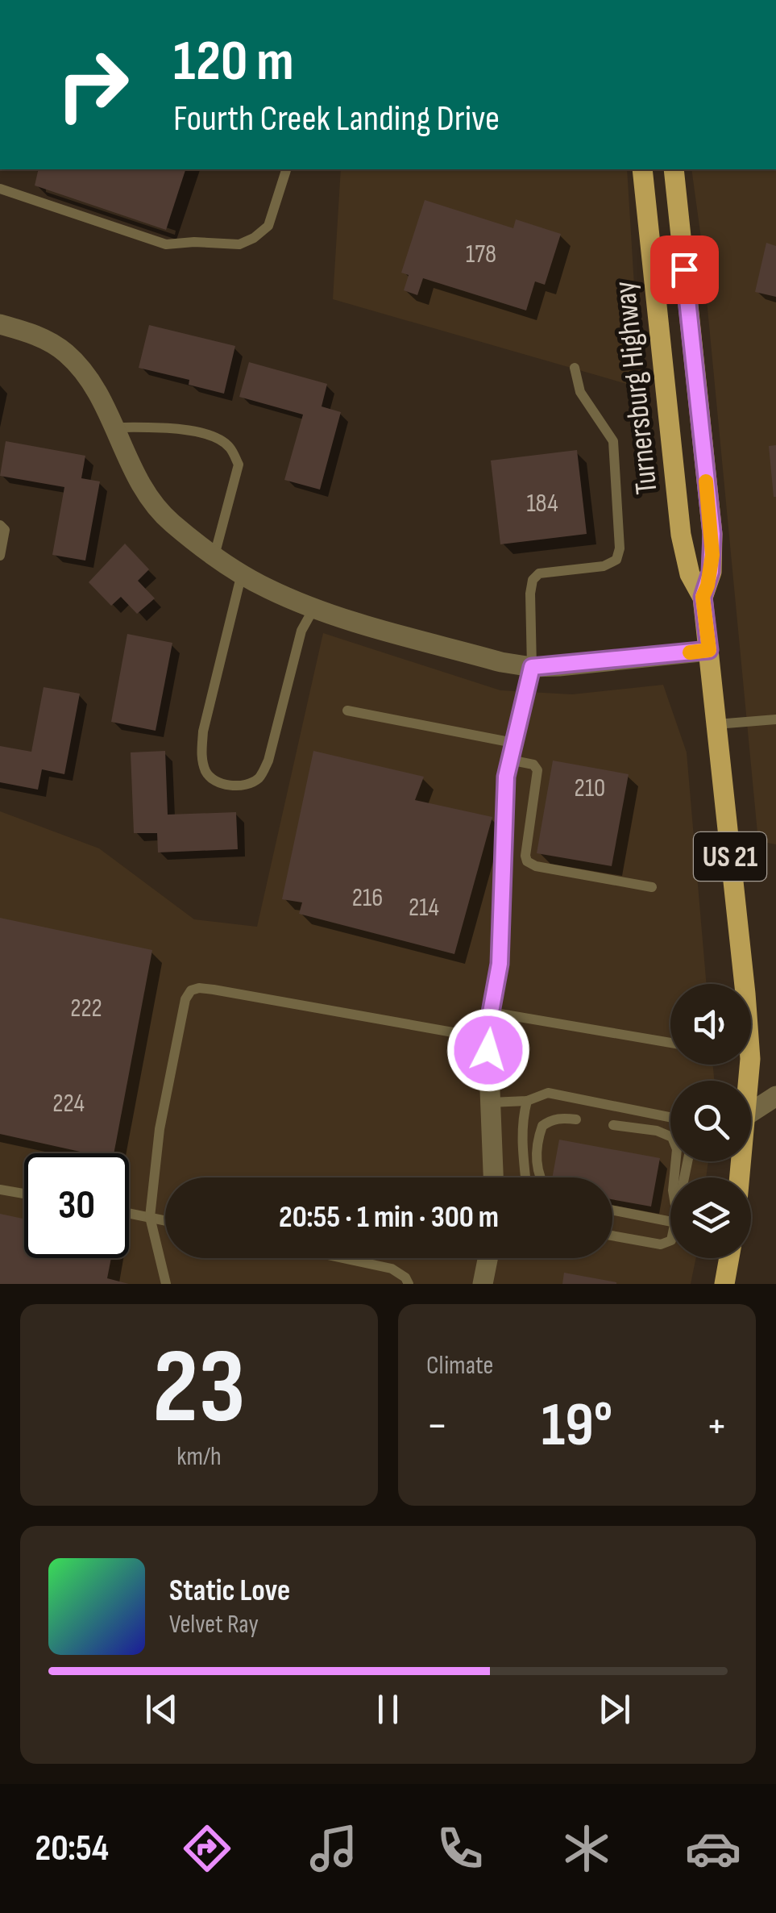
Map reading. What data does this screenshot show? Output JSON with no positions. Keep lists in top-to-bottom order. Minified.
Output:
{"streets":{"main road":["Turnersburg Highway","US 21"]},"house_numbers":["178","184","210","216","214","222","224"],"page":{"turn":["120 m","Fourth Creek Landing Drive"],"limit":"30","trip":"20:55 · 1 min · 300 m","tile":[["23","km/h"],"Climate"],"heat":["−","19°","+"],"song":["Static Love","Velvet Ray"],"tabs":"20:54"}}
